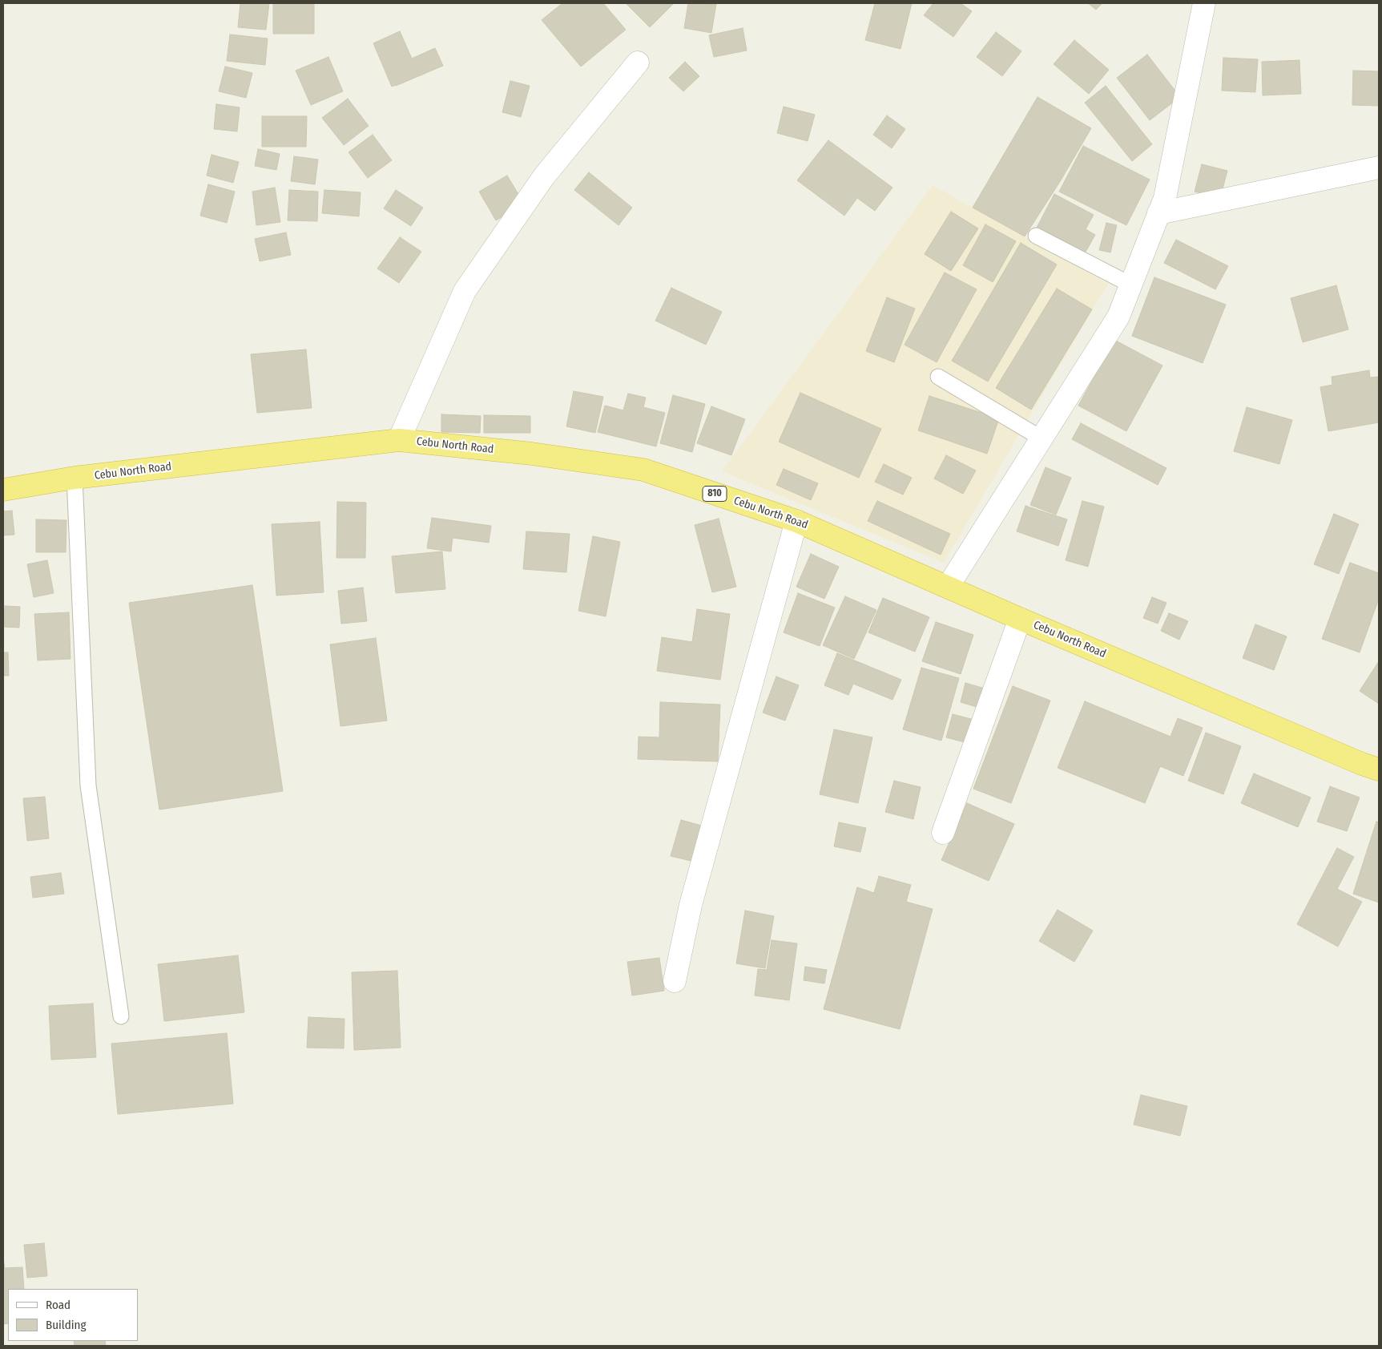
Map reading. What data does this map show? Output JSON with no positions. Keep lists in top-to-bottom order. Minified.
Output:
{"streets":{"highway":["Cebu North Road","810"]},"legend":["Road","Building"]}
